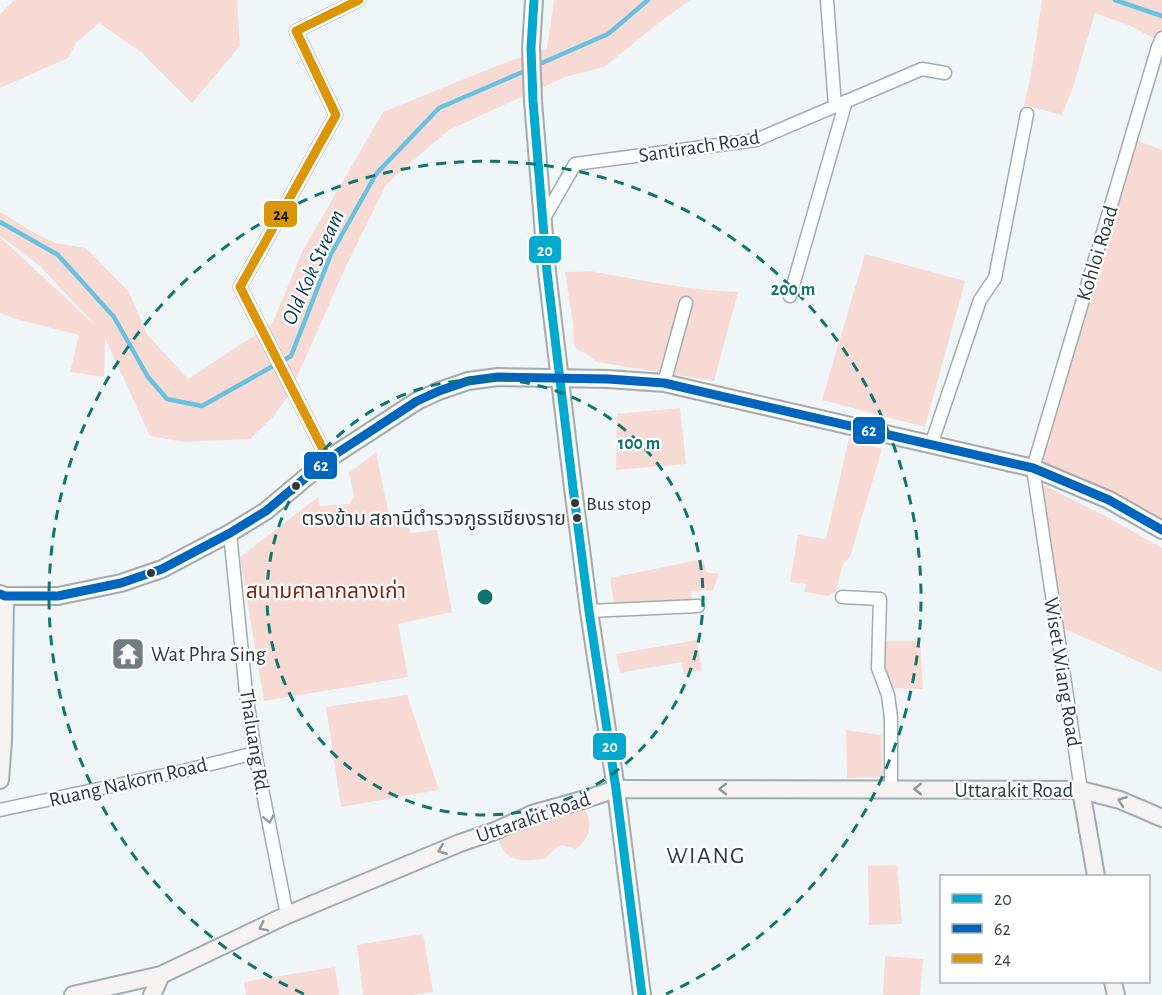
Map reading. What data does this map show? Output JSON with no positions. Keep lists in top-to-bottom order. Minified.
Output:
{"streets":{"main road":["Wiset Wiang Road","Uttarakit Road"],"street":["Santirach Road","Kohloi Road","Thaluang Rd.","Ruang Nakorn Road"]},"crossings":[["Kohloi Road","Wiset Wiang Road"],["Wiset Wiang Road","Uttarakit Road"],["Thaluang Rd.","Ruang Nakorn Road"],["Thaluang Rd.","Uttarakit Road"]],"one_way":["Thaluang Rd.","Uttarakit Road"],"districts":["WIANG"],"water":["Old Kok Stream"],"parks":["สนามศาลากลางเก่า"],"places":{"other":["Bus stop","ตรงข้าม สถานีตำรวจภูธรเชียงราย"],"temple":["Wat Phra Sing"]},"lines":["transit line 20","transit line 24","transit line 62"],"legend":["20","62","24"],"rings":["200 m","100 m"]}
